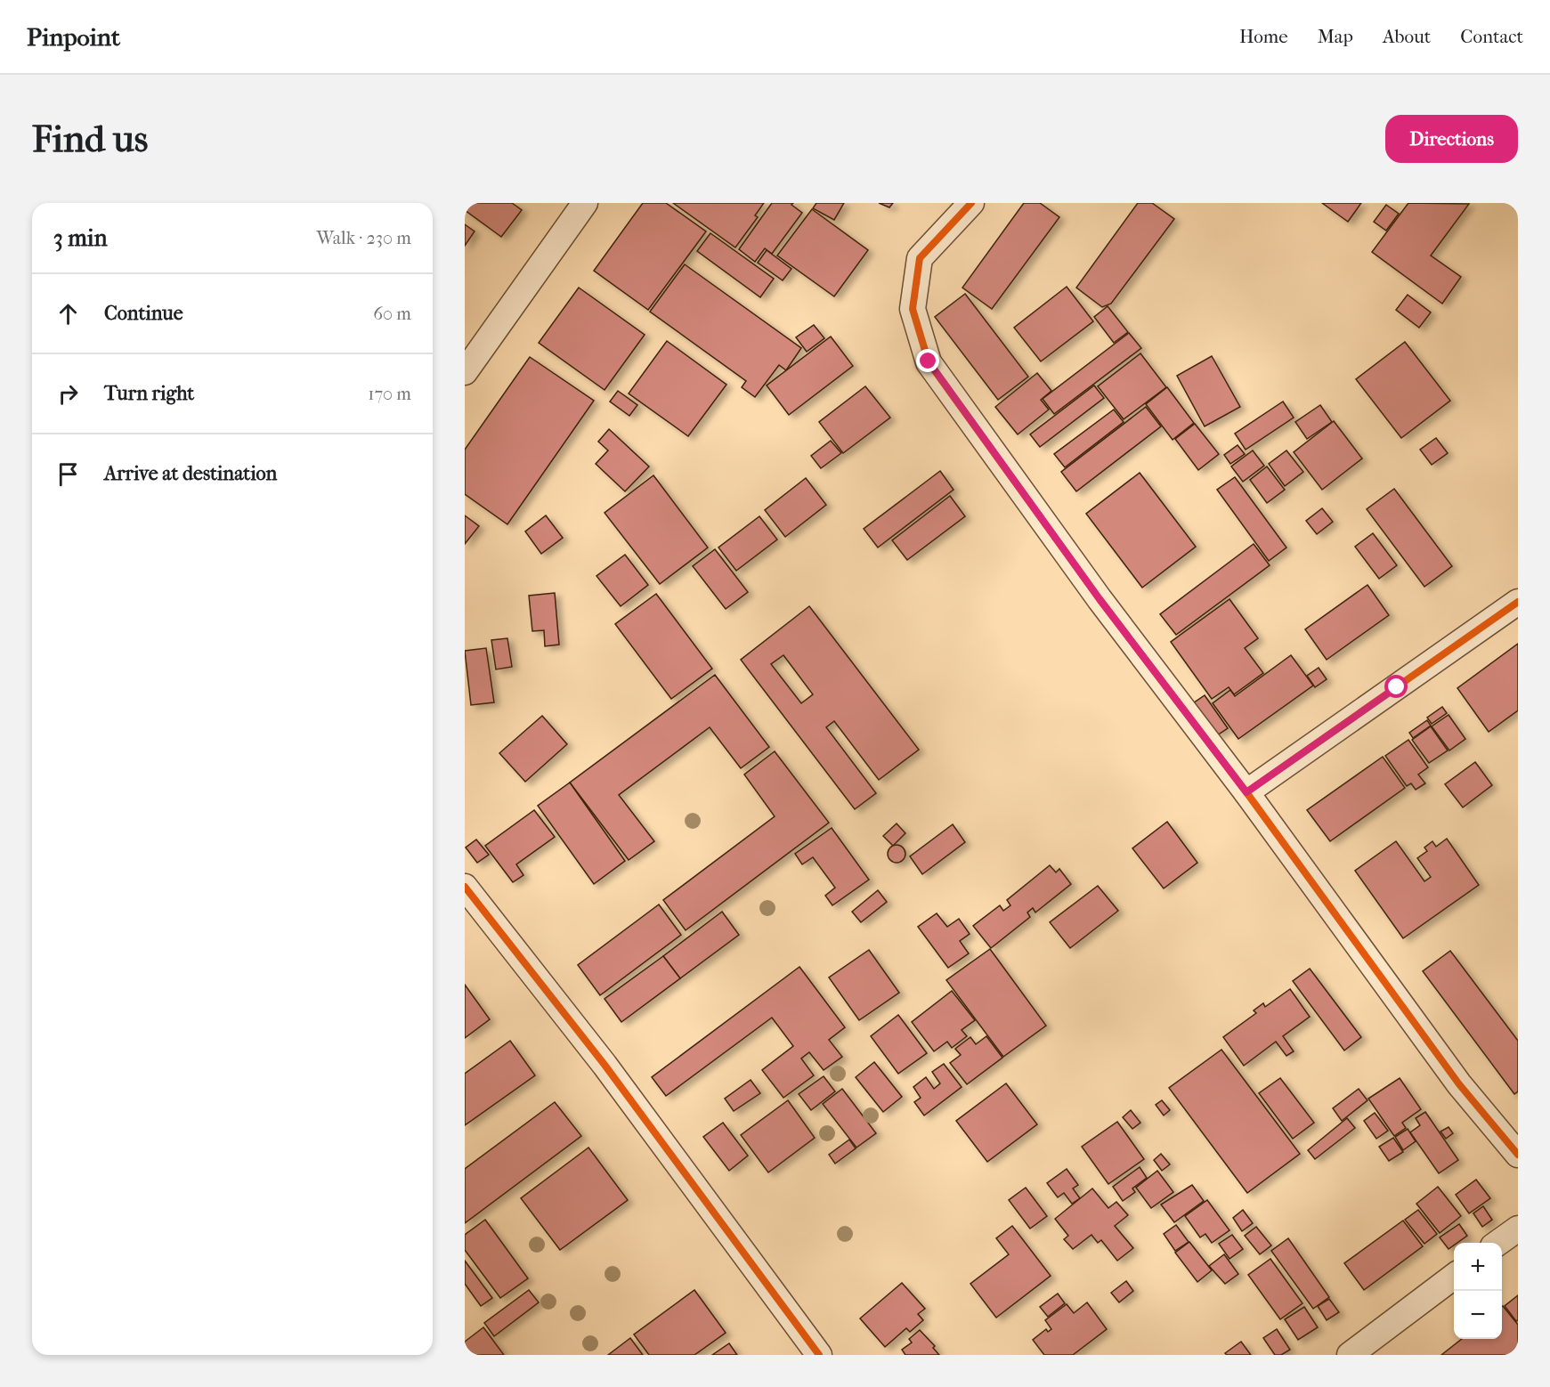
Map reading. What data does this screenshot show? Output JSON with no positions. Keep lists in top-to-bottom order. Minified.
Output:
{"page":{"header":"Pinpoint","nav":["Home","Map","About","Contact"],"buttons":"Directions","title":"Find us","heading":["3 min","Walk · 230 m"],"list":[["Continue","60 m"],["Turn right","170 m"],"Arrive at destination"],"map_buttons":["+","−"]}}
